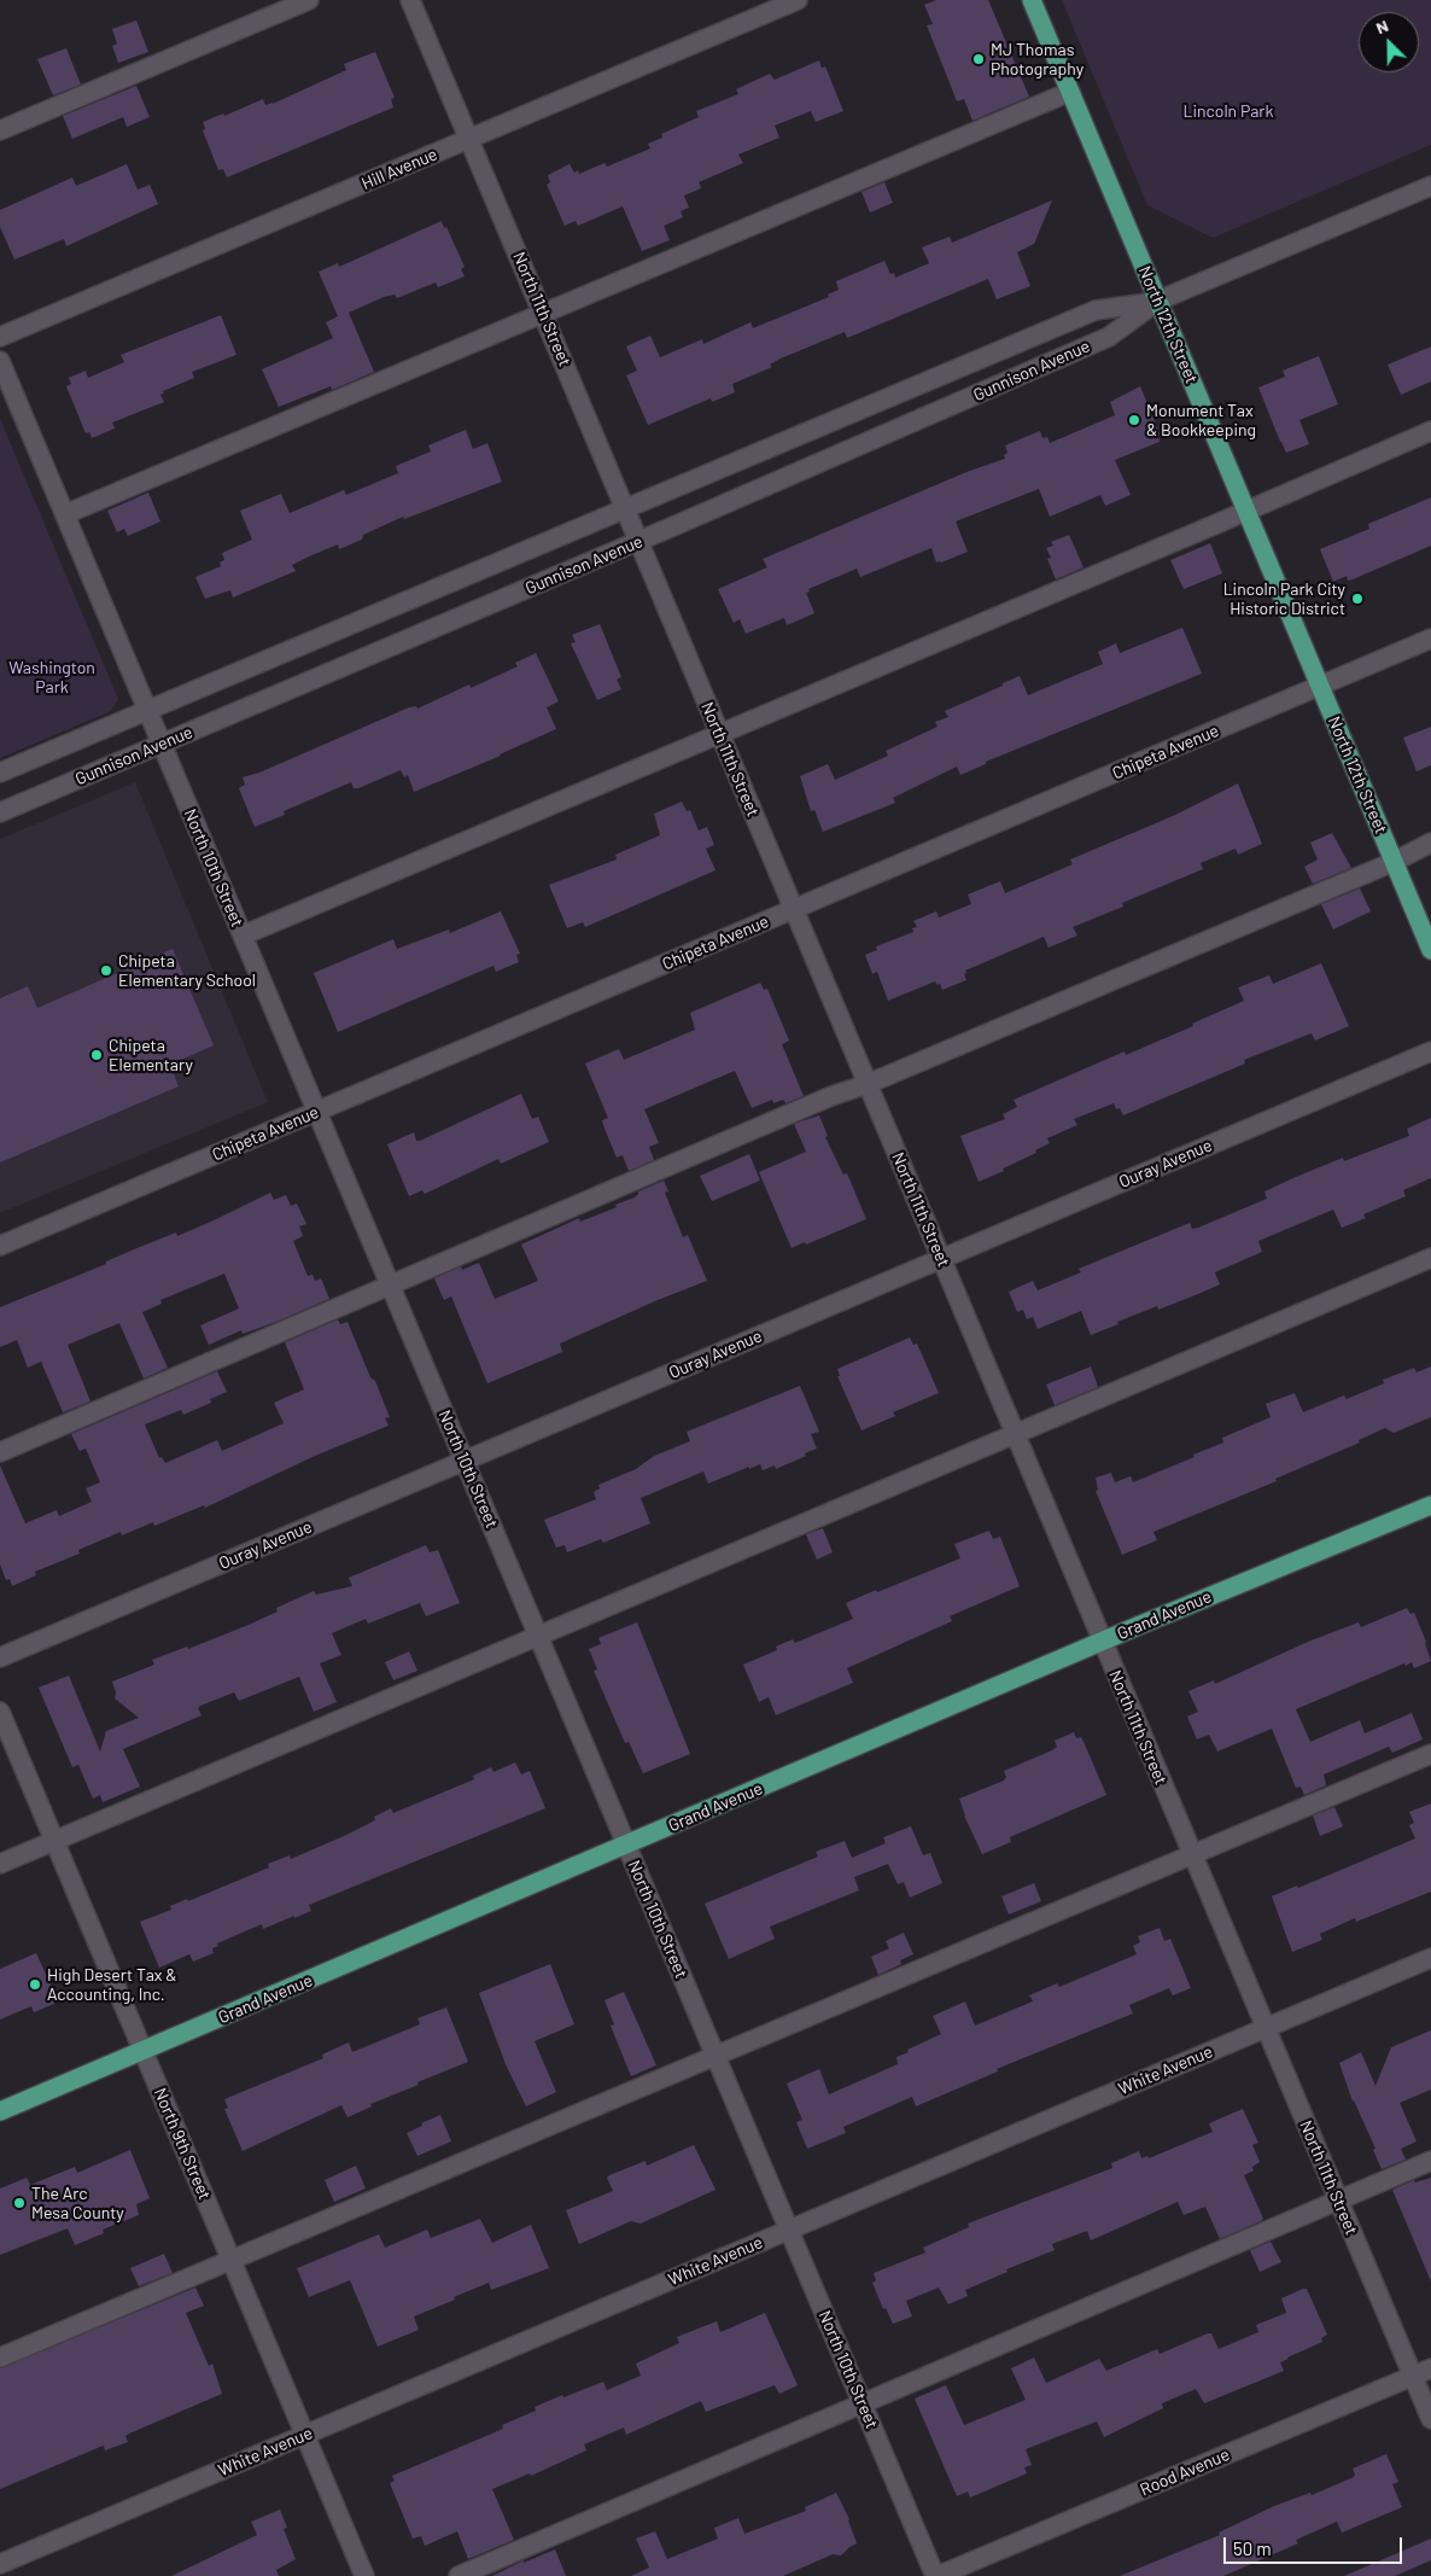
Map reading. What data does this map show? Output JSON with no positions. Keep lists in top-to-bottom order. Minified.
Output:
{"streets":{"main road":["North 12th Street","Grand Avenue"],"street":["Hill Avenue","North 11th Street","Gunnison Avenue","Chipeta Avenue","North 10th Street","Ouray Avenue","White Avenue","North 9th Street","Rood Avenue"]},"crossings":[["Hill Avenue","North 11th Street"],["North 11th Street","Gunnison Avenue"],["North 11th Street","Chipeta Avenue"],["North 11th Street","Ouray Avenue"],["North 11th Street","Grand Avenue"],["North 11th Street","White Avenue"],["North 11th Street","Rood Avenue"],["North 12th Street","Gunnison Avenue"],["North 12th Street","Chipeta Avenue"],["Gunnison Avenue","North 10th Street"],["Chipeta Avenue","North 10th Street"],["North 10th Street","Ouray Avenue"],["North 10th Street","Grand Avenue"],["North 10th Street","White Avenue"],["North 10th Street","Rood Avenue"],["Grand Avenue","North 9th Street"],["White Avenue","North 9th Street"]],"parks":["Lincoln Park","Washington Park"],"places":["MJ Thomas Photography","Monument Tax & Bookkeeping","Lincoln Park City Historic District","Chipeta Elementary School","Chipeta Elementary","High Desert Tax & Accounting, Inc.","The Arc Mesa County"],"scale_bar":"50 m","north":"top left"}
